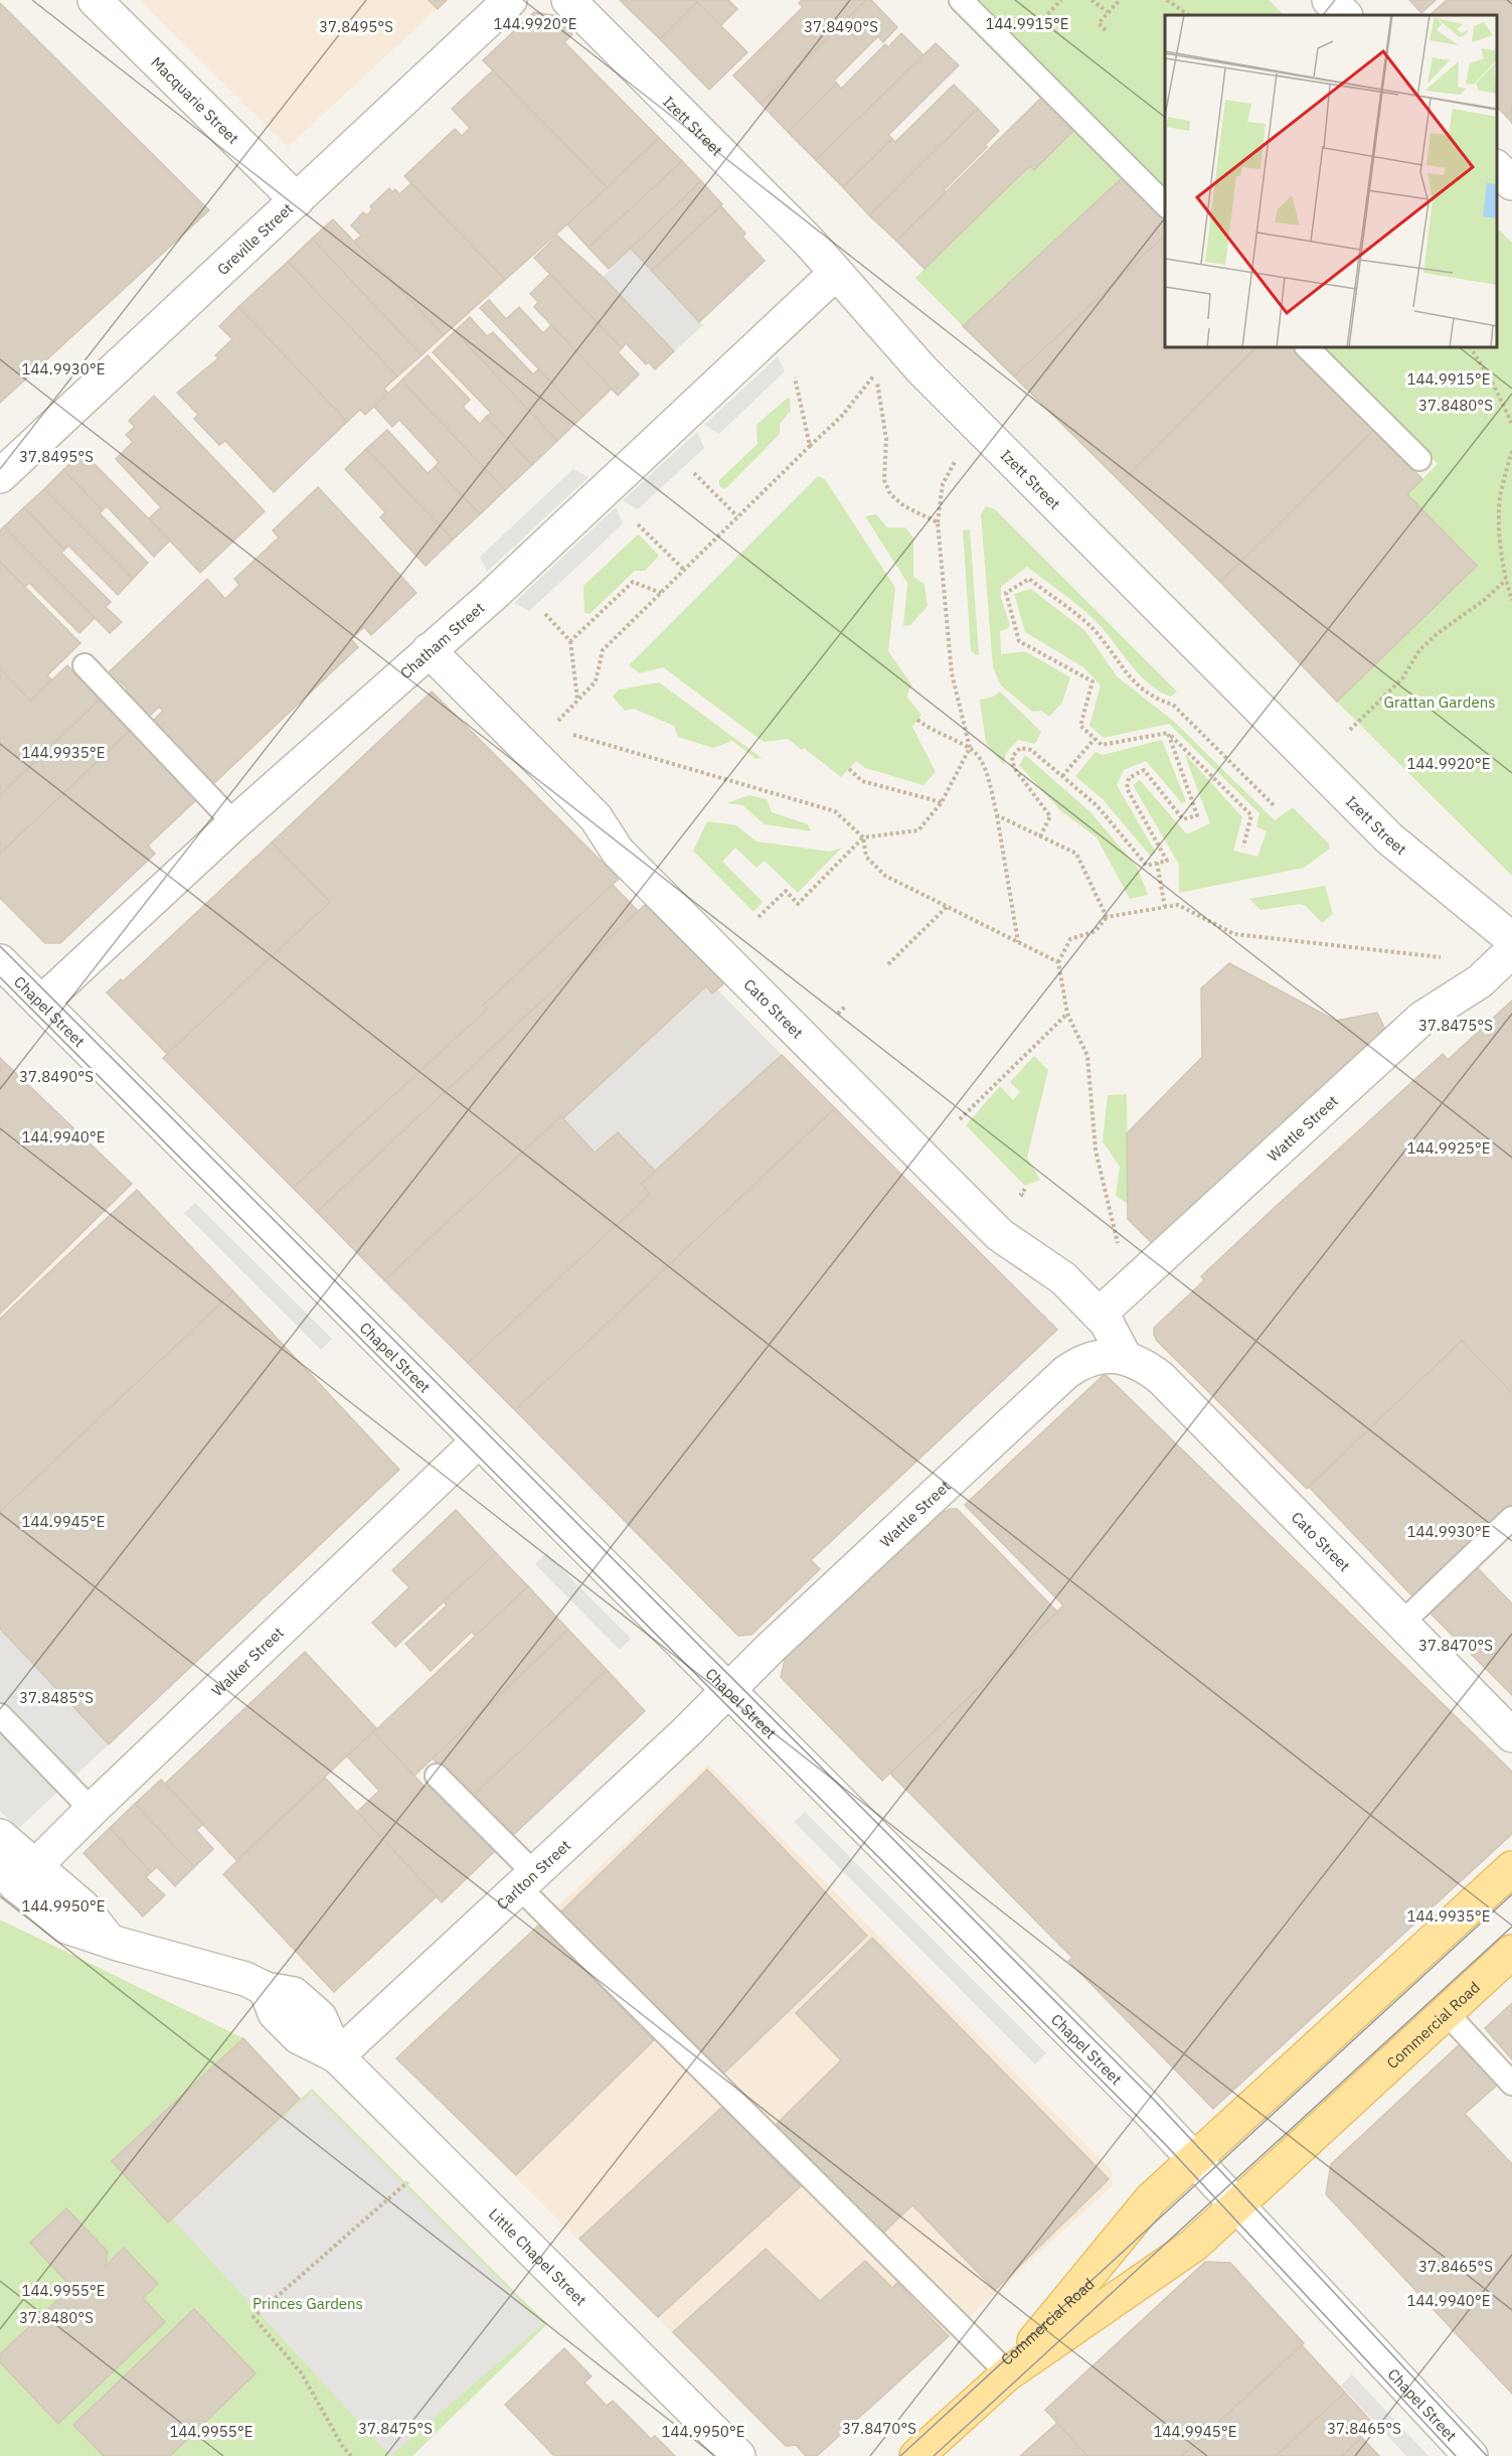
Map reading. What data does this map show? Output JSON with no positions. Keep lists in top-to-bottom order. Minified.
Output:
{"streets":{"main road":["Commercial Road"],"street":["Macquarie Street","Izett Street","Greville Street","Chatham Street","Cato Street","Chapel Street","Wattle Street","Walker Street","Carlton Street","Little Chapel Street"]},"crossings":[["Macquarie Street","Greville Street"],["Izett Street","Chatham Street"],["Izett Street","Wattle Street"],["Chatham Street","Cato Street"],["Chatham Street","Chapel Street"],["Cato Street","Wattle Street"],["Chapel Street","Wattle Street"],["Chapel Street","Walker Street"],["Chapel Street","Carlton Street"],["Chapel Street","Commercial Road"],["Wattle Street","Carlton Street"],["Walker Street","Little Chapel Street"],["Carlton Street","Little Chapel Street"]],"parks":["Grattan Gardens","Princes Gardens"],"coordinates":["144.9920°E","144.9915°E","37.8495°S","37.8490°S","144.9930°E","37.8480°S","144.9935°E","37.8475°S","144.9940°E","144.9925°E","144.9945°E","37.8470°S","37.8485°S","144.9950°E","37.8465°S","144.9955°E"]}
